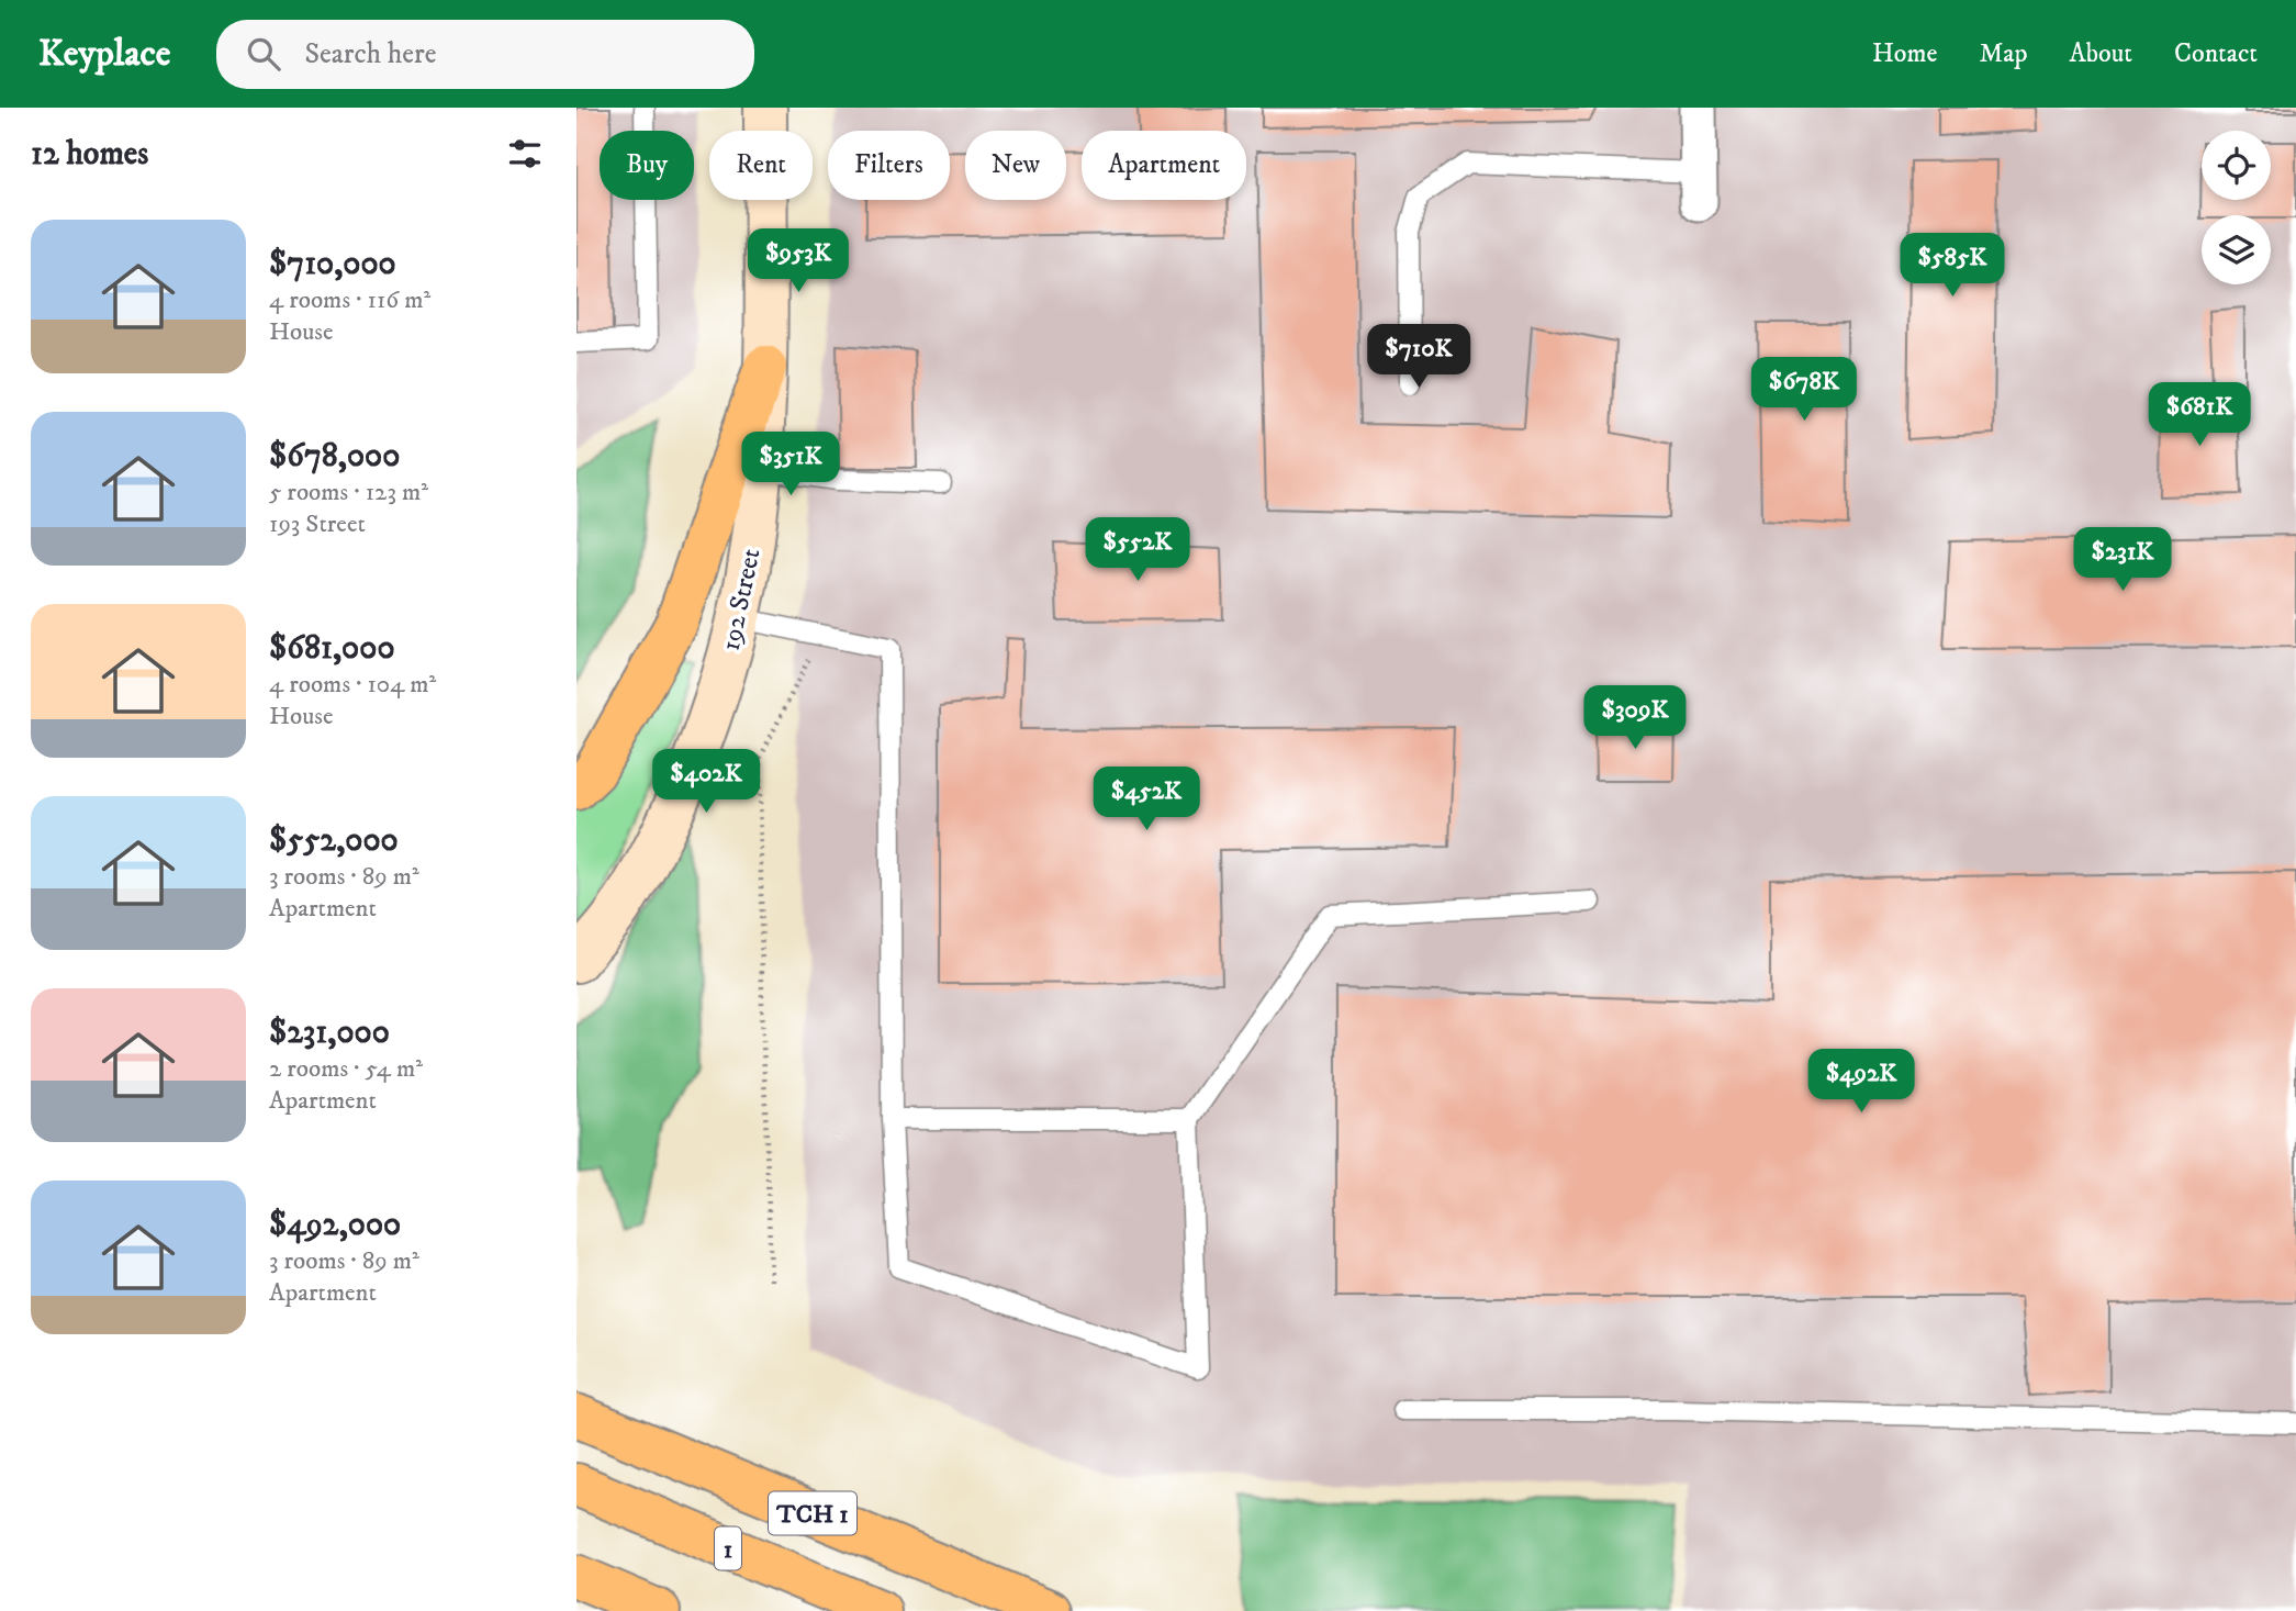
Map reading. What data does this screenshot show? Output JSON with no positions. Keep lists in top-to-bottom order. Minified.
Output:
{"streets":{"highway":["TCH 1","1"],"main road":["192 Street"]},"page":{"header":"Keyplace","search":"Search here","nav":["Home","Map","About","Contact"],"heading":"12 homes","chip":["Buy","Rent","Filters","New","Apartment"],"list":[{"name":"$710,000","note":"4 rooms · 116 m² · House"},{"name":"$678,000","note":"5 rooms · 123 m² · 193 Street"},{"name":"$681,000","note":"4 rooms · 104 m² · House"},{"name":"$552,000","note":"3 rooms · 89 m² · Apartment"},{"name":"$231,000","note":"2 rooms · 54 m² · Apartment"},{"name":"$492,000","note":"3 rooms · 89 m² · Apartment"}],"price":["$953K","$585K","$710K","$678K","$681K","$351K","$552K","$231K","$309K","$402K","$452K","$492K"]}}
